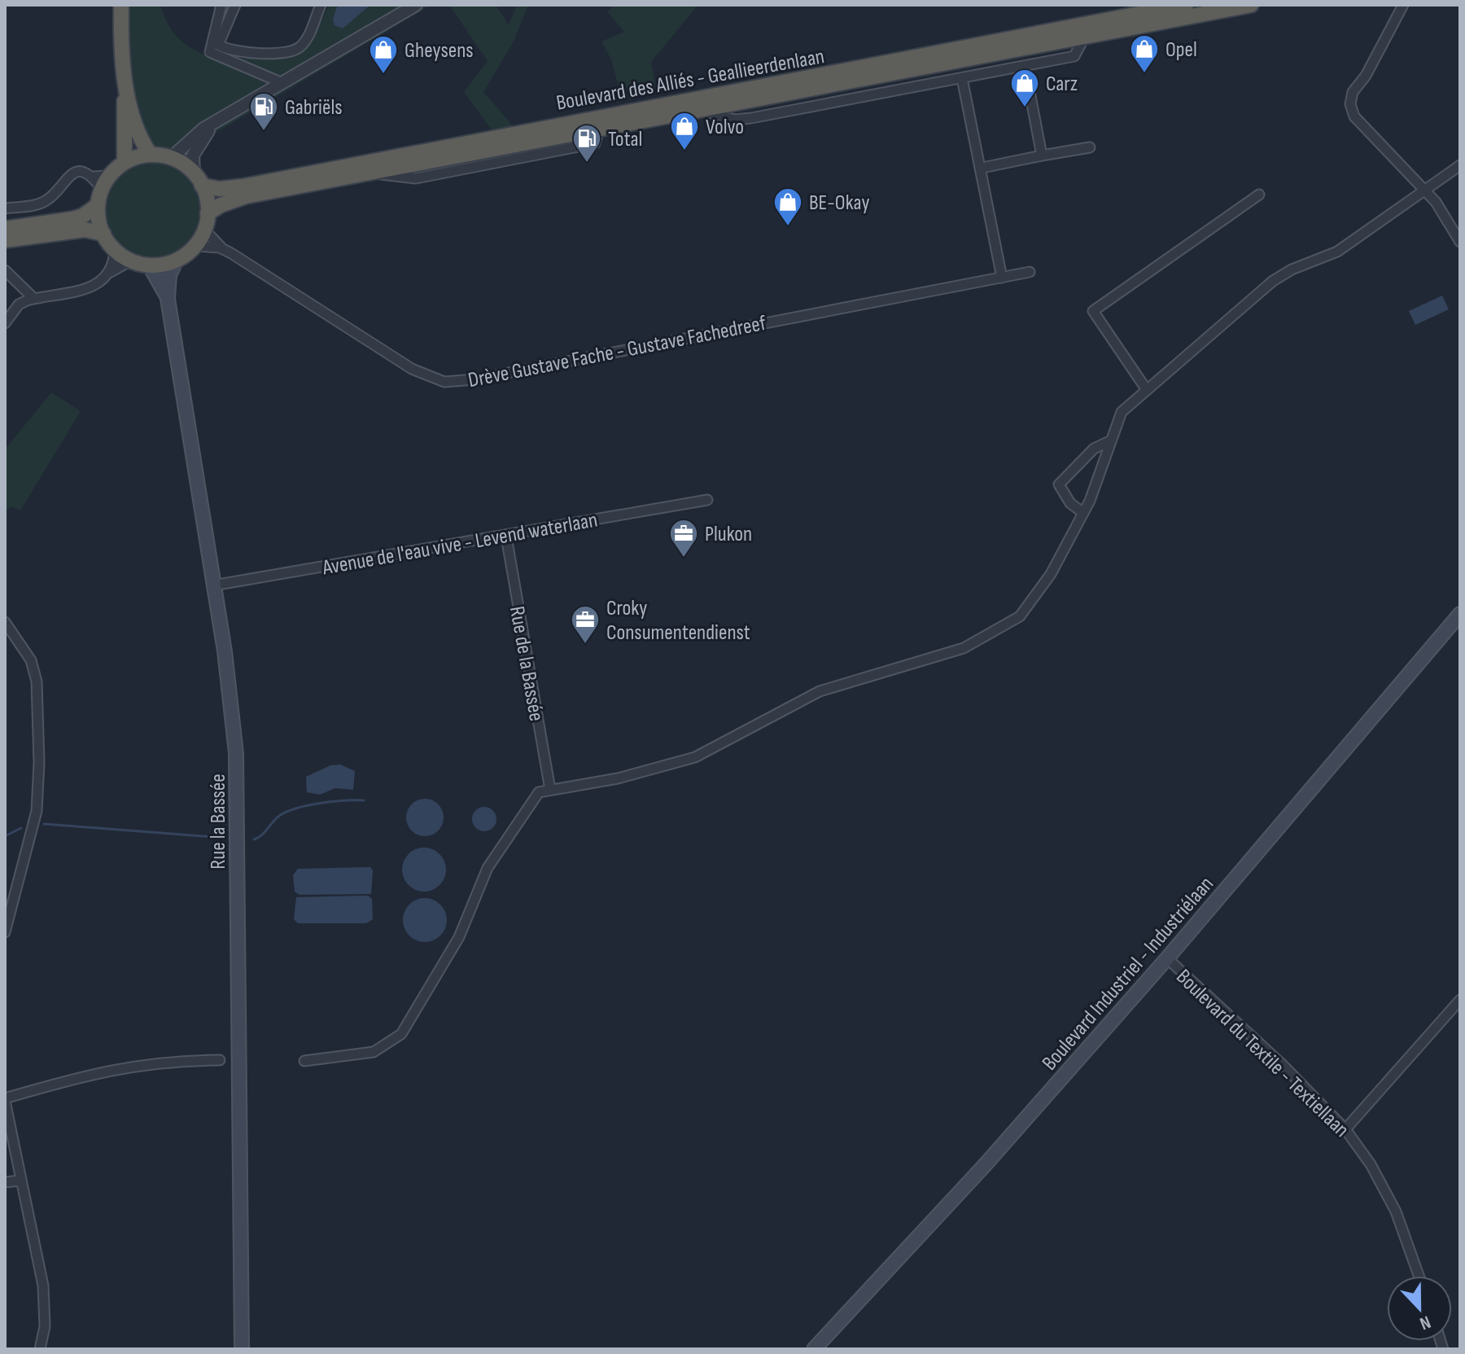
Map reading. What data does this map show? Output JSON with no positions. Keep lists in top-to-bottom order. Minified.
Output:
{"streets":{"highway":["Boulevard des Alliés - Geallieerdenlaan"],"main road":["Rue la Bassée","Boulevard Industriel - Industriélaan"],"street":["Drève Gustave Fache - Gustave Fachedreef","Avenue de l'eau vive - Levend waterlaan","Rue de la Bassée","Boulevard du Textile - Textiellaan"]},"crossings":[["Boulevard des Alliés - Geallieerdenlaan","Drève Gustave Fache - Gustave Fachedreef"],["Boulevard des Alliés - Geallieerdenlaan","Rue la Bassée"],["Drève Gustave Fache - Gustave Fachedreef","Rue la Bassée"],["Avenue de l'eau vive - Levend waterlaan","Rue de la Bassée"],["Avenue de l'eau vive - Levend waterlaan","Rue la Bassée"],["Boulevard Industriel - Industriélaan","Boulevard du Textile - Textiellaan"]],"places":{"shop":["Opel","Gheysens","Carz","Volvo","BE-Okay"],"fuel station":["Gabriëls","Total"],"office":["Plukon","Croky Consumentendienst"]},"north":"bottom"}
